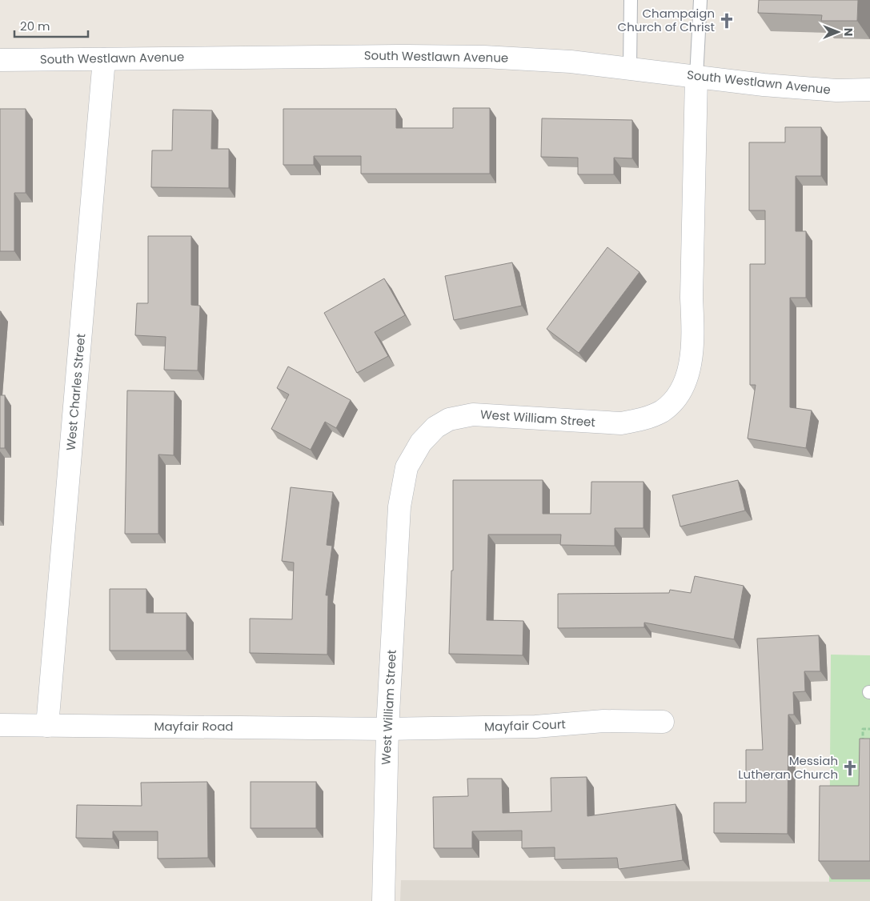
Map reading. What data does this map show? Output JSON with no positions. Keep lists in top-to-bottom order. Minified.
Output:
{"streets":{"street":["South Westlawn Avenue","West Charles Street","West William Street","Mayfair Court","Mayfair Road"]},"crossings":[["South Westlawn Avenue","West Charles Street"],["South Westlawn Avenue","West William Street"],["West Charles Street","Mayfair Road"],["West William Street","Mayfair Court"],["West William Street","Mayfair Road"],["Mayfair Court","Mayfair Road"]],"places":{"church":["Champaign Church of Christ","Messiah Lutheran Church"]},"scale_bar":"20 m","north":"right"}
